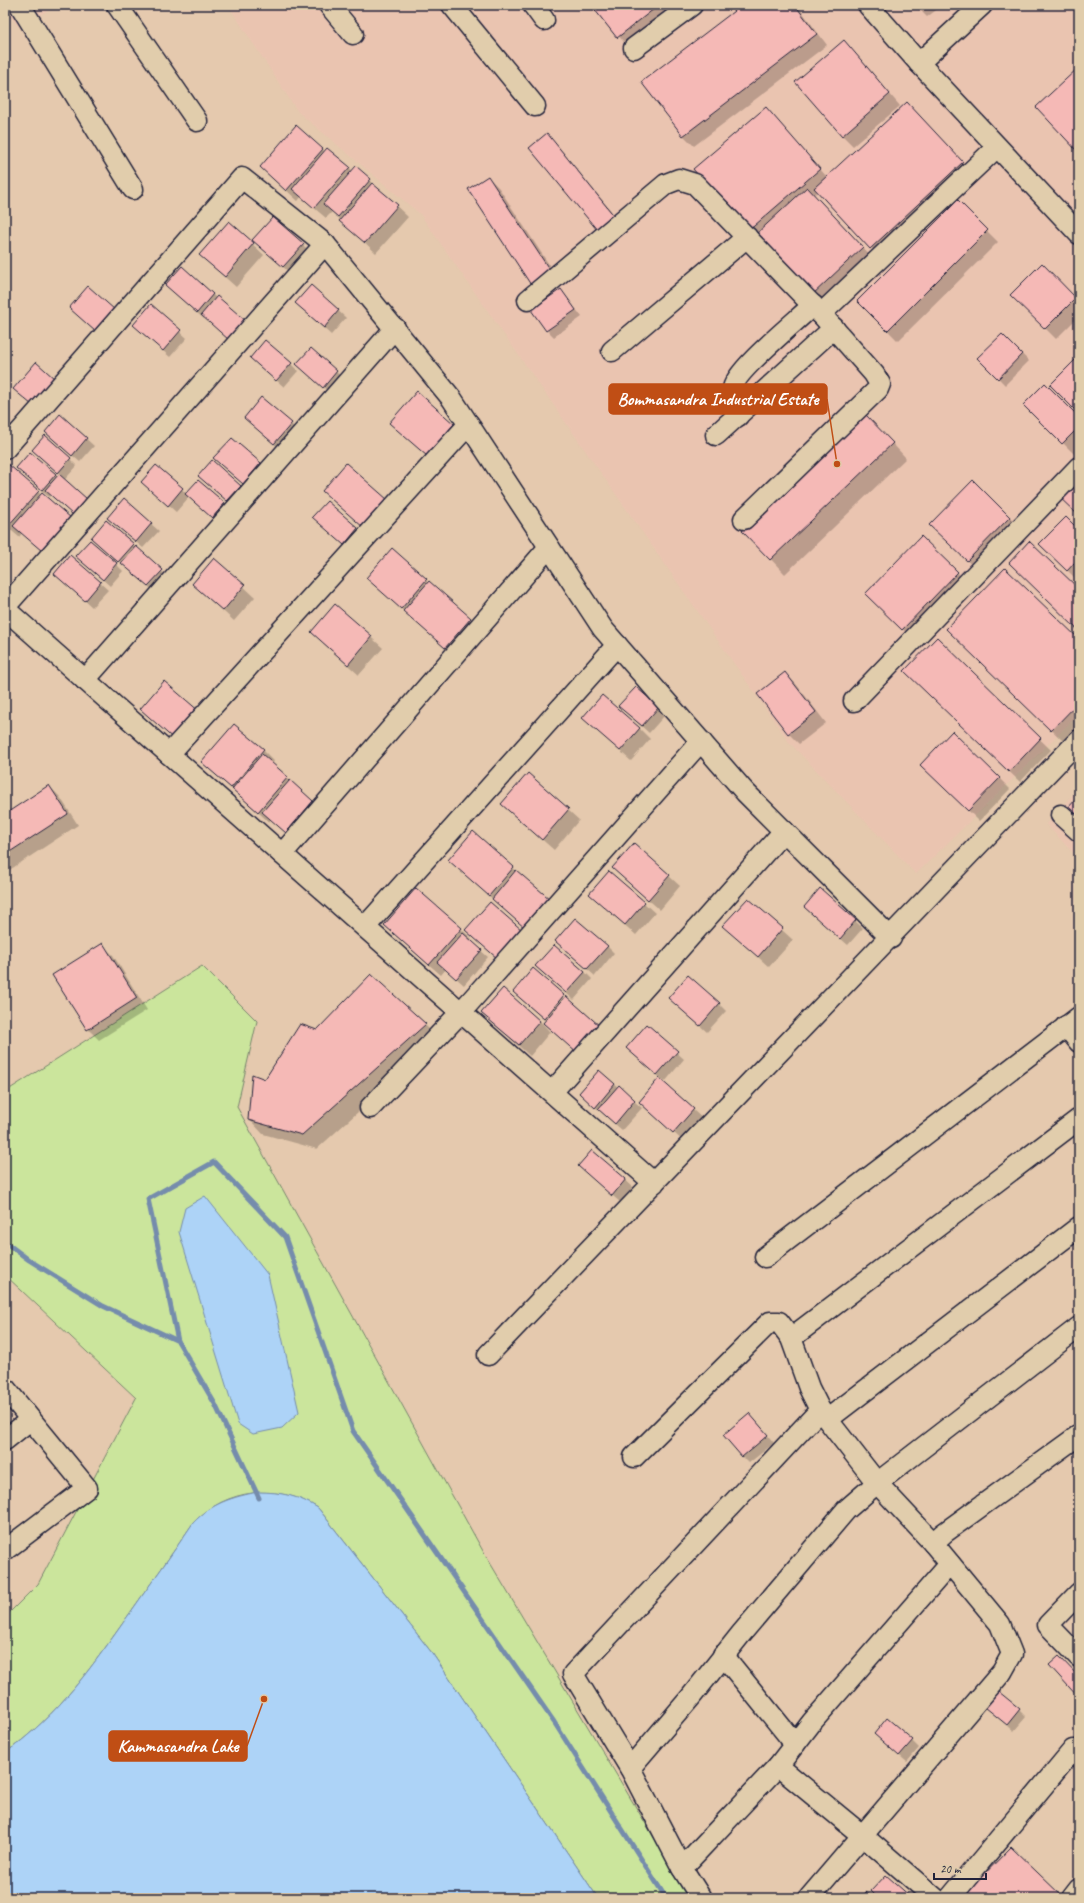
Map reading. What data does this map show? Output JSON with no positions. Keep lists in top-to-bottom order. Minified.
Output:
{"places":["Bommasandra Industrial Estate","Kammasandra Lake"],"scale_bar":"20 m"}
